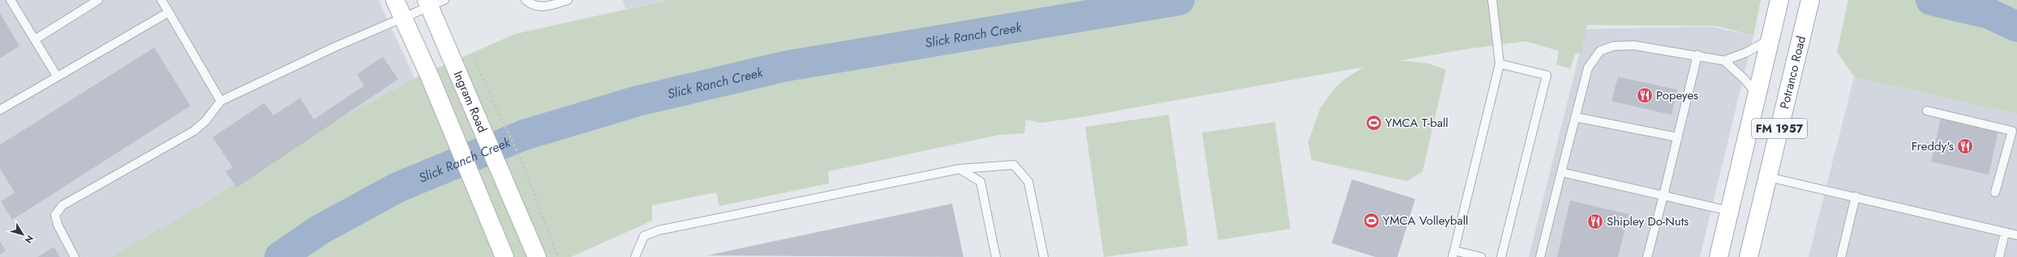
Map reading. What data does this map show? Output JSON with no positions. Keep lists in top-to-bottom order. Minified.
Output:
{"streets":{"main road":["Potranco Road","Ingram Road","FM 1957"]},"water":["Slick Ranch Creek"],"places":{"restaurant":["Popeyes","Freddy's","Shipley Do-Nuts"],"sports":["YMCA T-ball","YMCA Volleyball"]},"north":"bottom right"}
